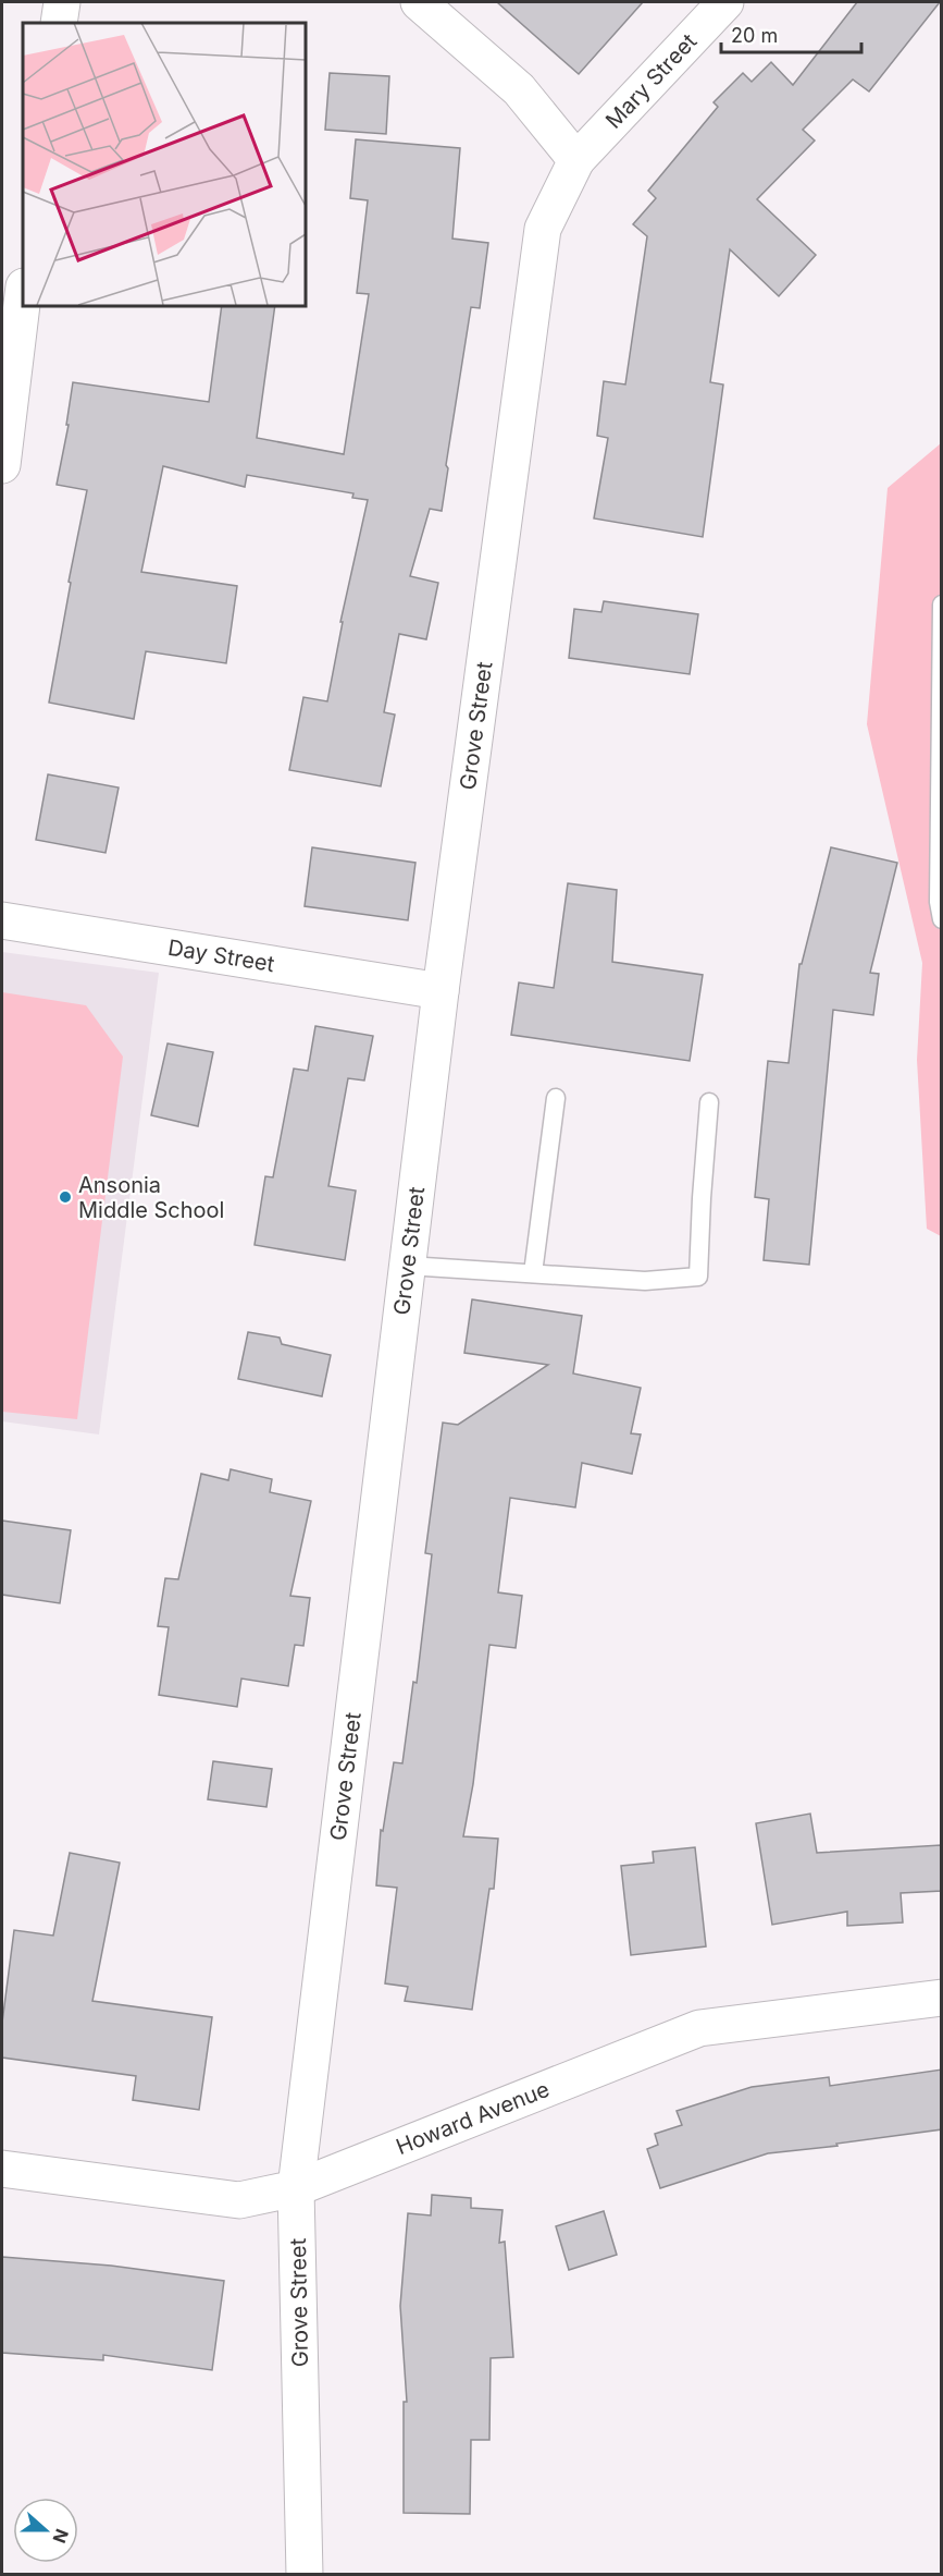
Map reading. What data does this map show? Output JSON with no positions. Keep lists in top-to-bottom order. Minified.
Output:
{"streets":{"street":["Mary Street","Grove Street","Day Street","Howard Avenue"]},"crossings":[["Mary Street","Grove Street"],["Grove Street","Day Street"],["Grove Street","Howard Avenue"]],"places":["Ansonia Middle School"],"scale_bar":"20 m","north":"right"}
